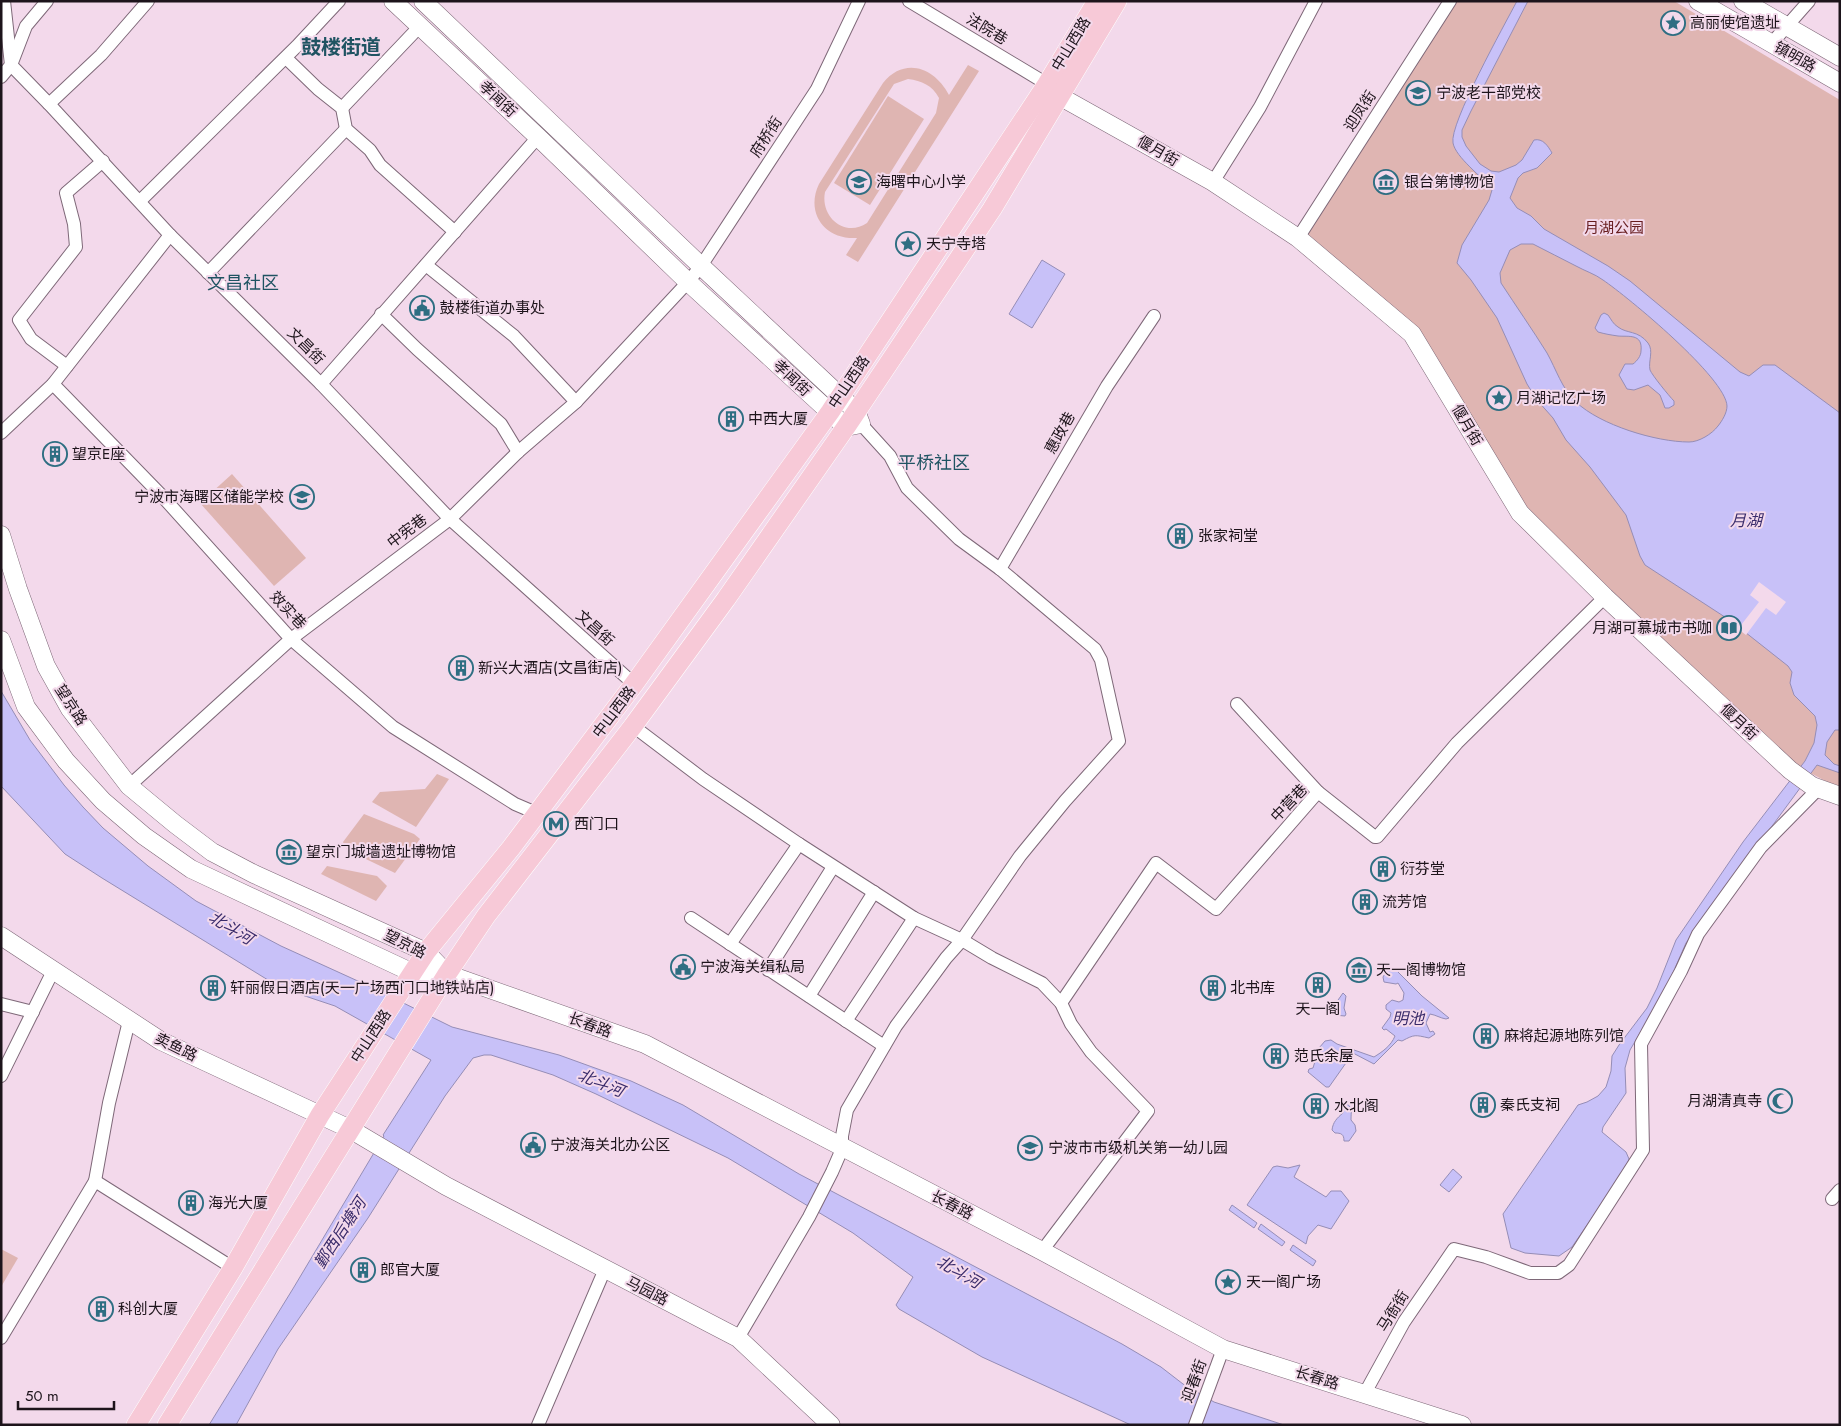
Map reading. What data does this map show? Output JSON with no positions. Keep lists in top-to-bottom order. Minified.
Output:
{"streets":{"main road":["中山西路","镇明路","孝闻街","偃月街","望京路","长春路","卖鱼路","马园路"],"street":["法院巷","迎凤街","府桥街","文昌街","惠政巷","中宪巷","效实巷","中营巷","马衙街","迎春街"]},"crossings":[["法院巷","中山西路"],["中山西路","孝闻街"],["中山西路","偃月街"],["中山西路","文昌街"],["中山西路","效实巷"],["中山西路","望京路"],["中山西路","长春路"],["中山西路","卖鱼路"],["孝闻街","府桥街"],["孝闻街","中宪巷"],["迎凤街","偃月街"],["府桥街","中宪巷"],["偃月街","中营巷"],["偃月街","马衙街"],["文昌街","中宪巷"],["中宪巷","效实巷"],["中宪巷","望京路"],["望京路","长春路"],["长春路","马衙街"],["长春路","迎春街"],["卖鱼路","马园路"]],"districts":["鼓楼街道","文昌社区","平桥社区"],"water":["月湖","北斗河","明池","鄞西后塘河"],"parks":["月湖公园"],"places":{"place":["高丽使馆遗址","天宁寺塔","月湖记忆广场","天一阁广场"],"school or university":["宁波老干部党校","海曙中心小学","宁波市海曙区储能学校","宁波市市级机关第一幼儿园"],"museum":["银台第博物馆","望京门城墙遗址博物馆","天一阁博物馆"],"public building":["鼓楼街道办事处","宁波海关缉私局","宁波海关北办公区"],"building":["中西大厦","望京E座","张家祠堂","新兴大酒店(文昌街店)","衍芬堂","流芳馆","天一阁","轩丽假日酒店(天一广场西门口地铁站店)","北书库","麻将起源地陈列馆","范氏余屋","秦氏支祠","水北阁","海光大厦","郎官大厦","科创大厦"],"library":["月湖可慕城市书咖"],"metro station":["西门口"],"mosque":["月湖清真寺"]},"scale_bar":"50 m"}
